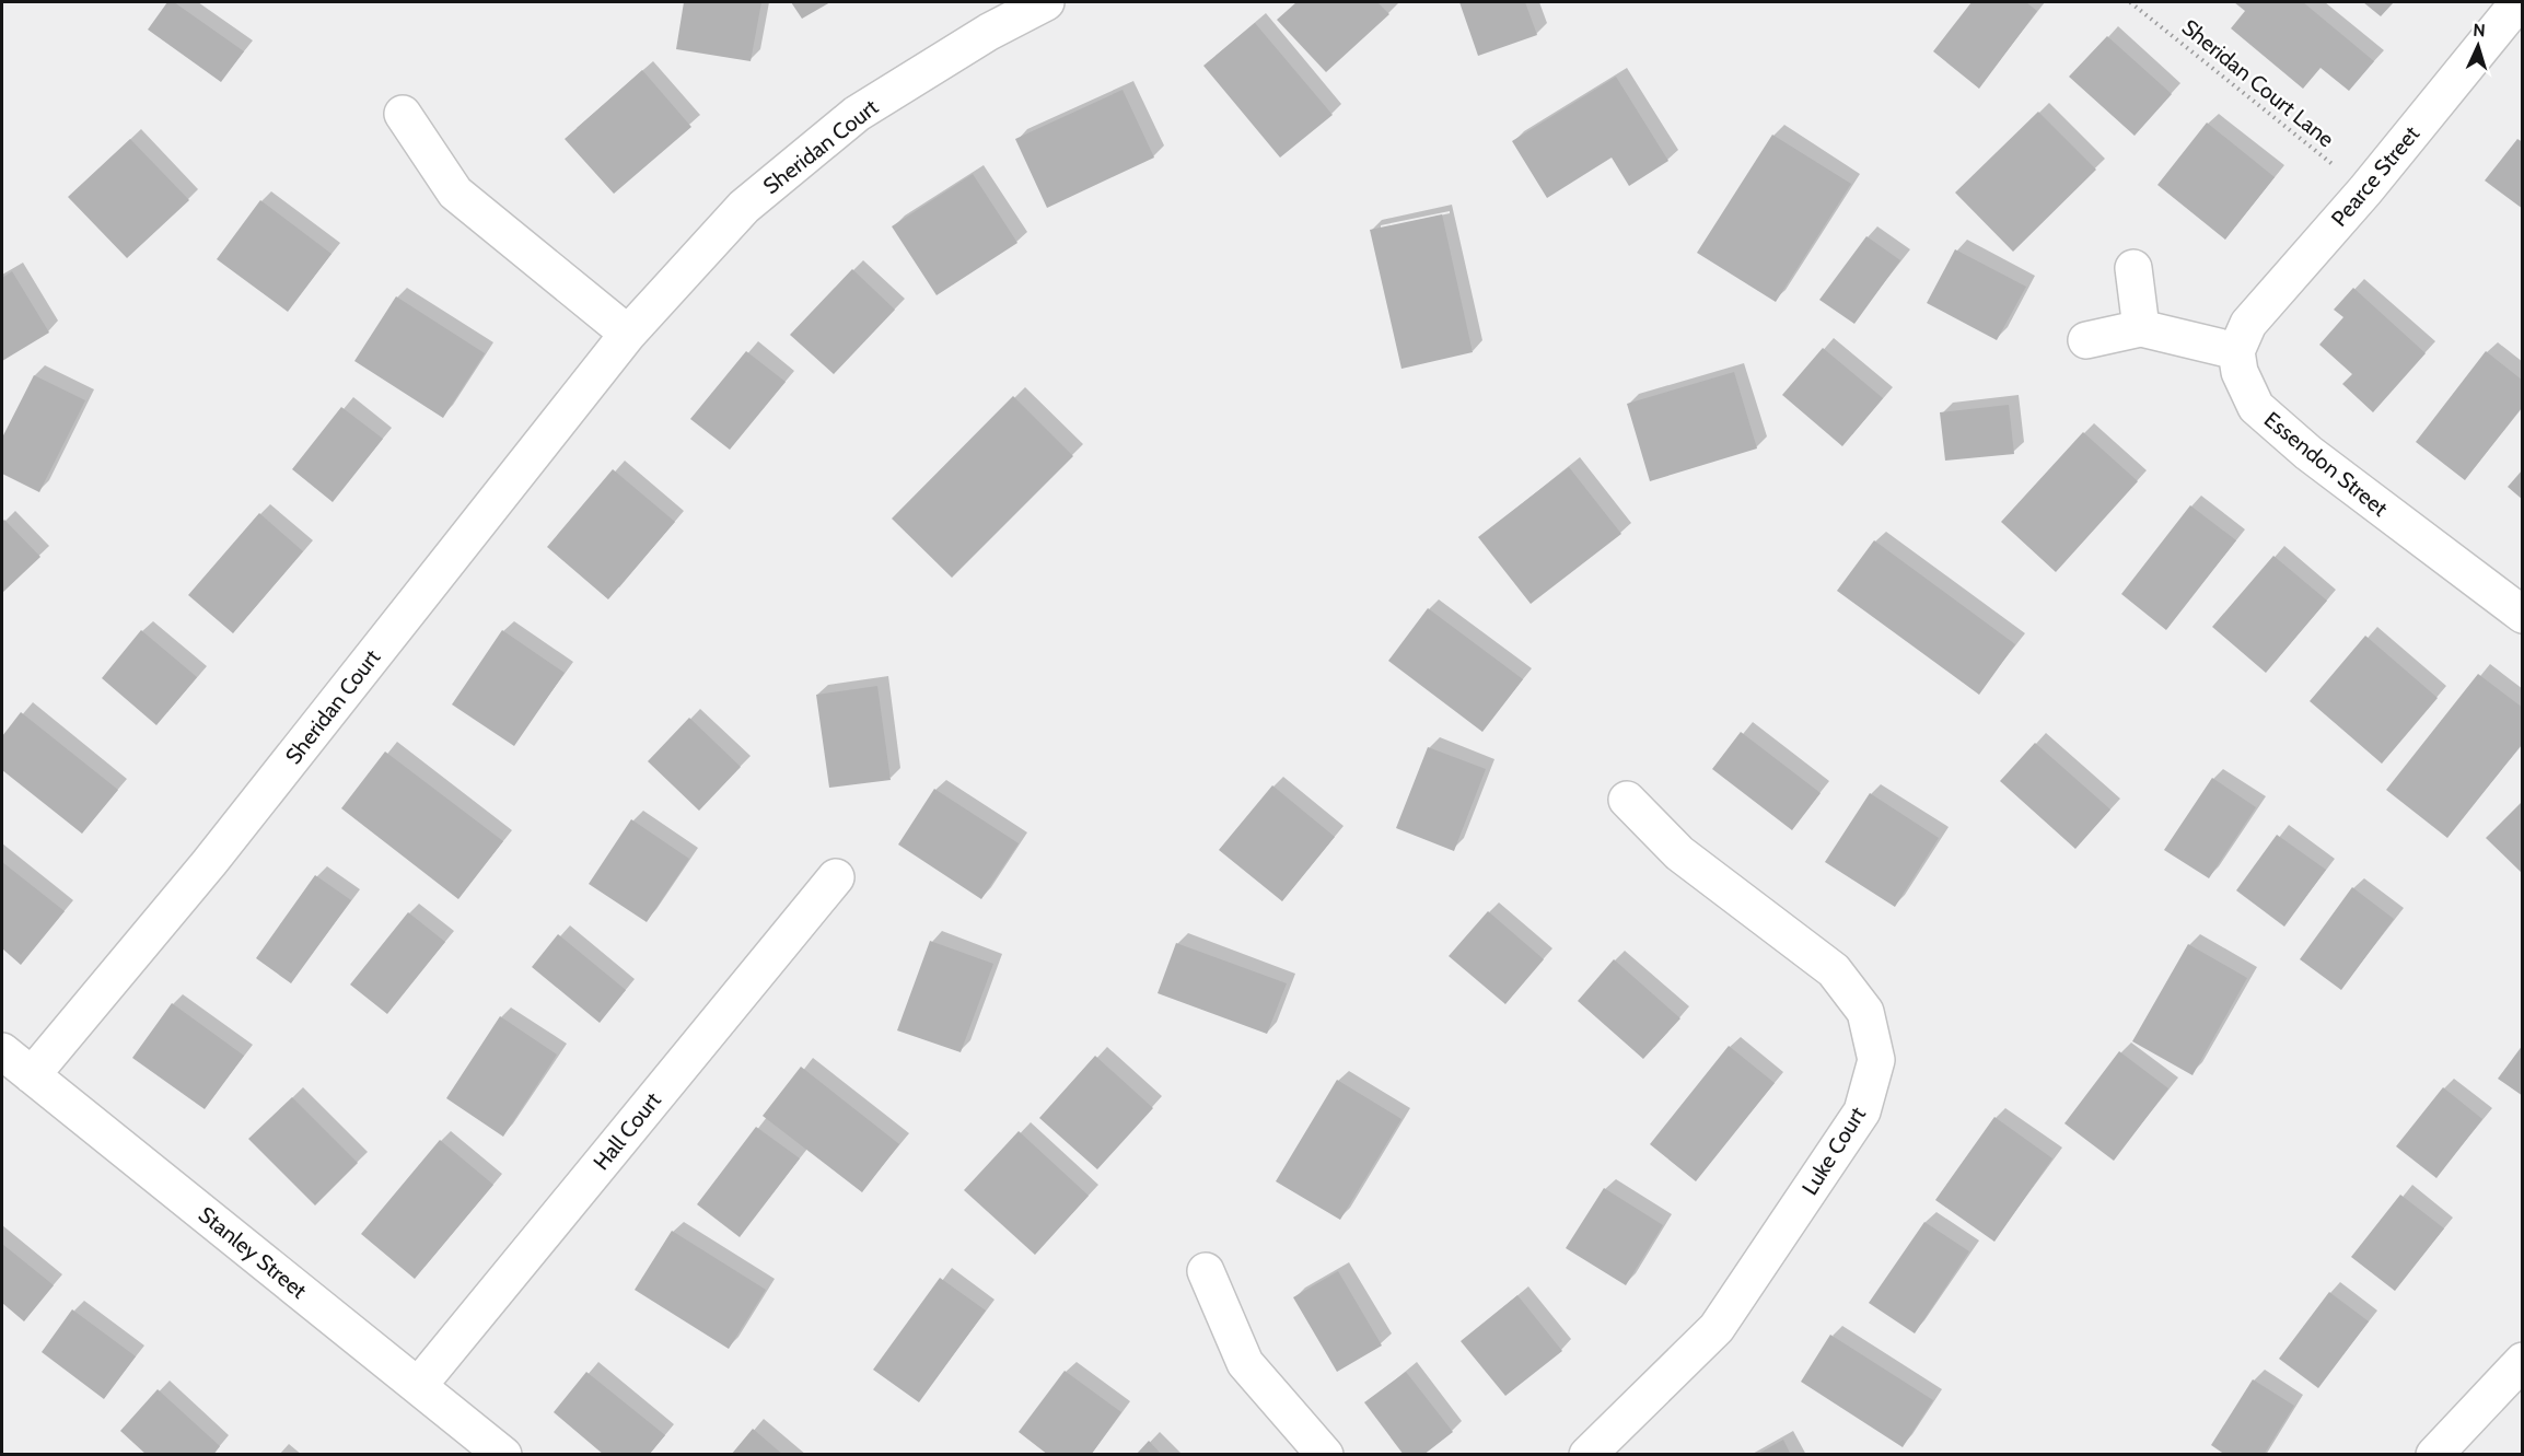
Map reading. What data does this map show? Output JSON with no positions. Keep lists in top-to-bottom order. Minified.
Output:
{"streets":{"street":["Sheridan Court","Pearce Street","Essendon Street","Hall Court","Luke Court","Stanley Street"],"path":["Sheridan Court Lane"]},"crossings":[["Sheridan Court Lane","Pearce Street"],["Sheridan Court","Stanley Street"],["Pearce Street","Essendon Street"],["Hall Court","Stanley Street"]],"north":"top"}
